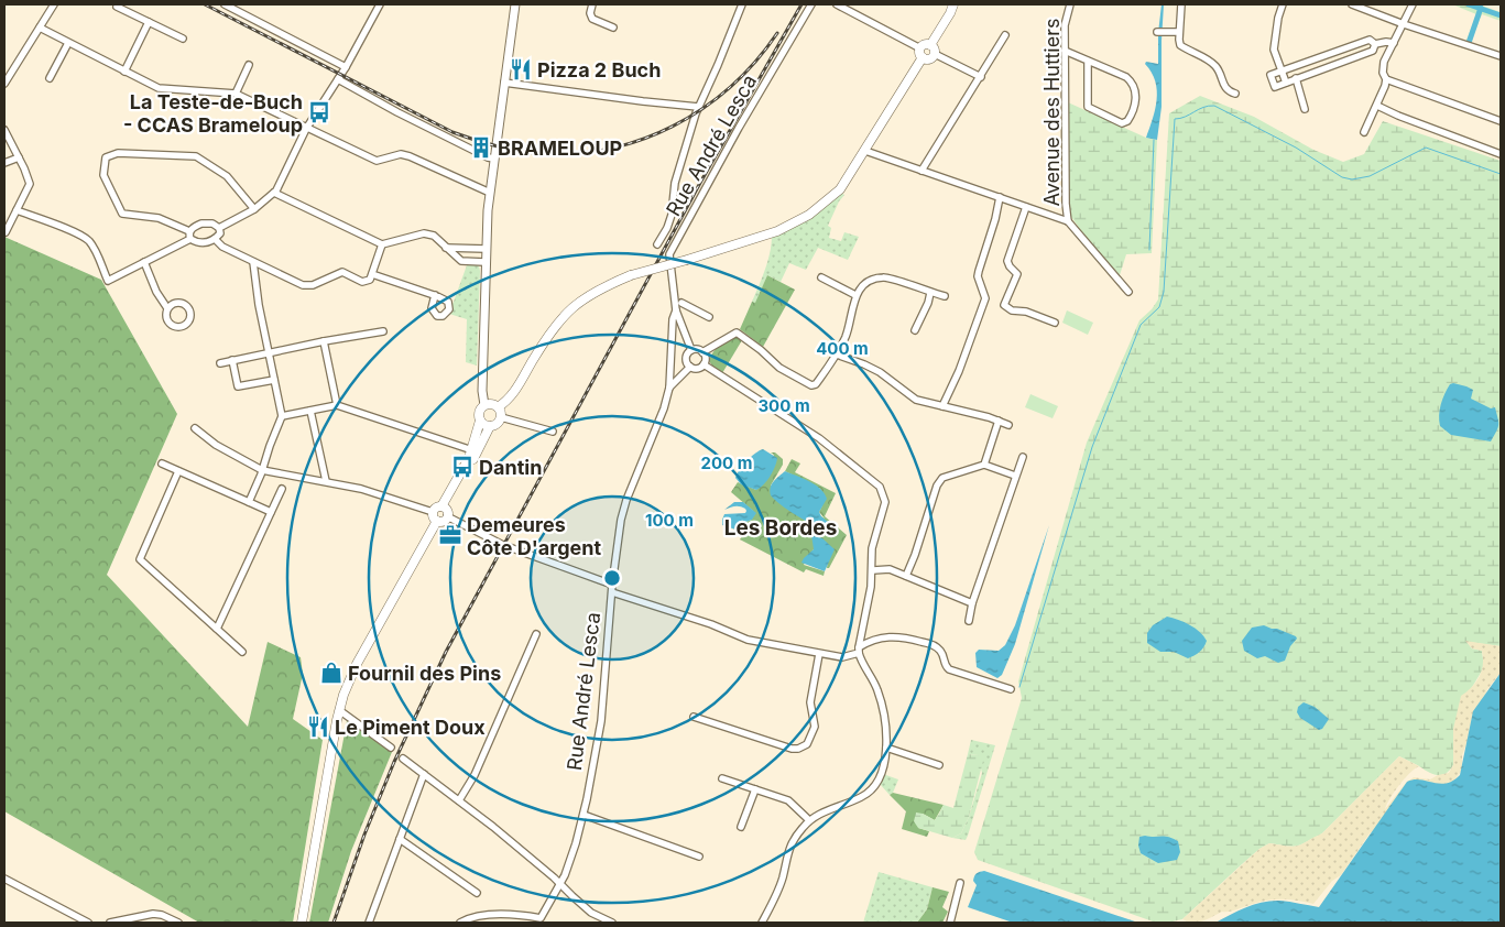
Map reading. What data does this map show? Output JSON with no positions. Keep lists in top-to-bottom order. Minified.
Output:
{"streets":{"street":["Avenue des Huttiers","Rue André Lesca"]},"districts":["Les Bordes"],"places":{"restaurant":["Pizza 2 Buch","Le Piment Doux"],"bus stop":["La Teste-de-Buch - CCAS Brameloup","Dantin"],"building":["BRAMELOUP"],"office":["Demeures Côte D'argent"],"shop":["Fournil des Pins"]},"rings":["400 m","300 m","200 m","100 m"]}
